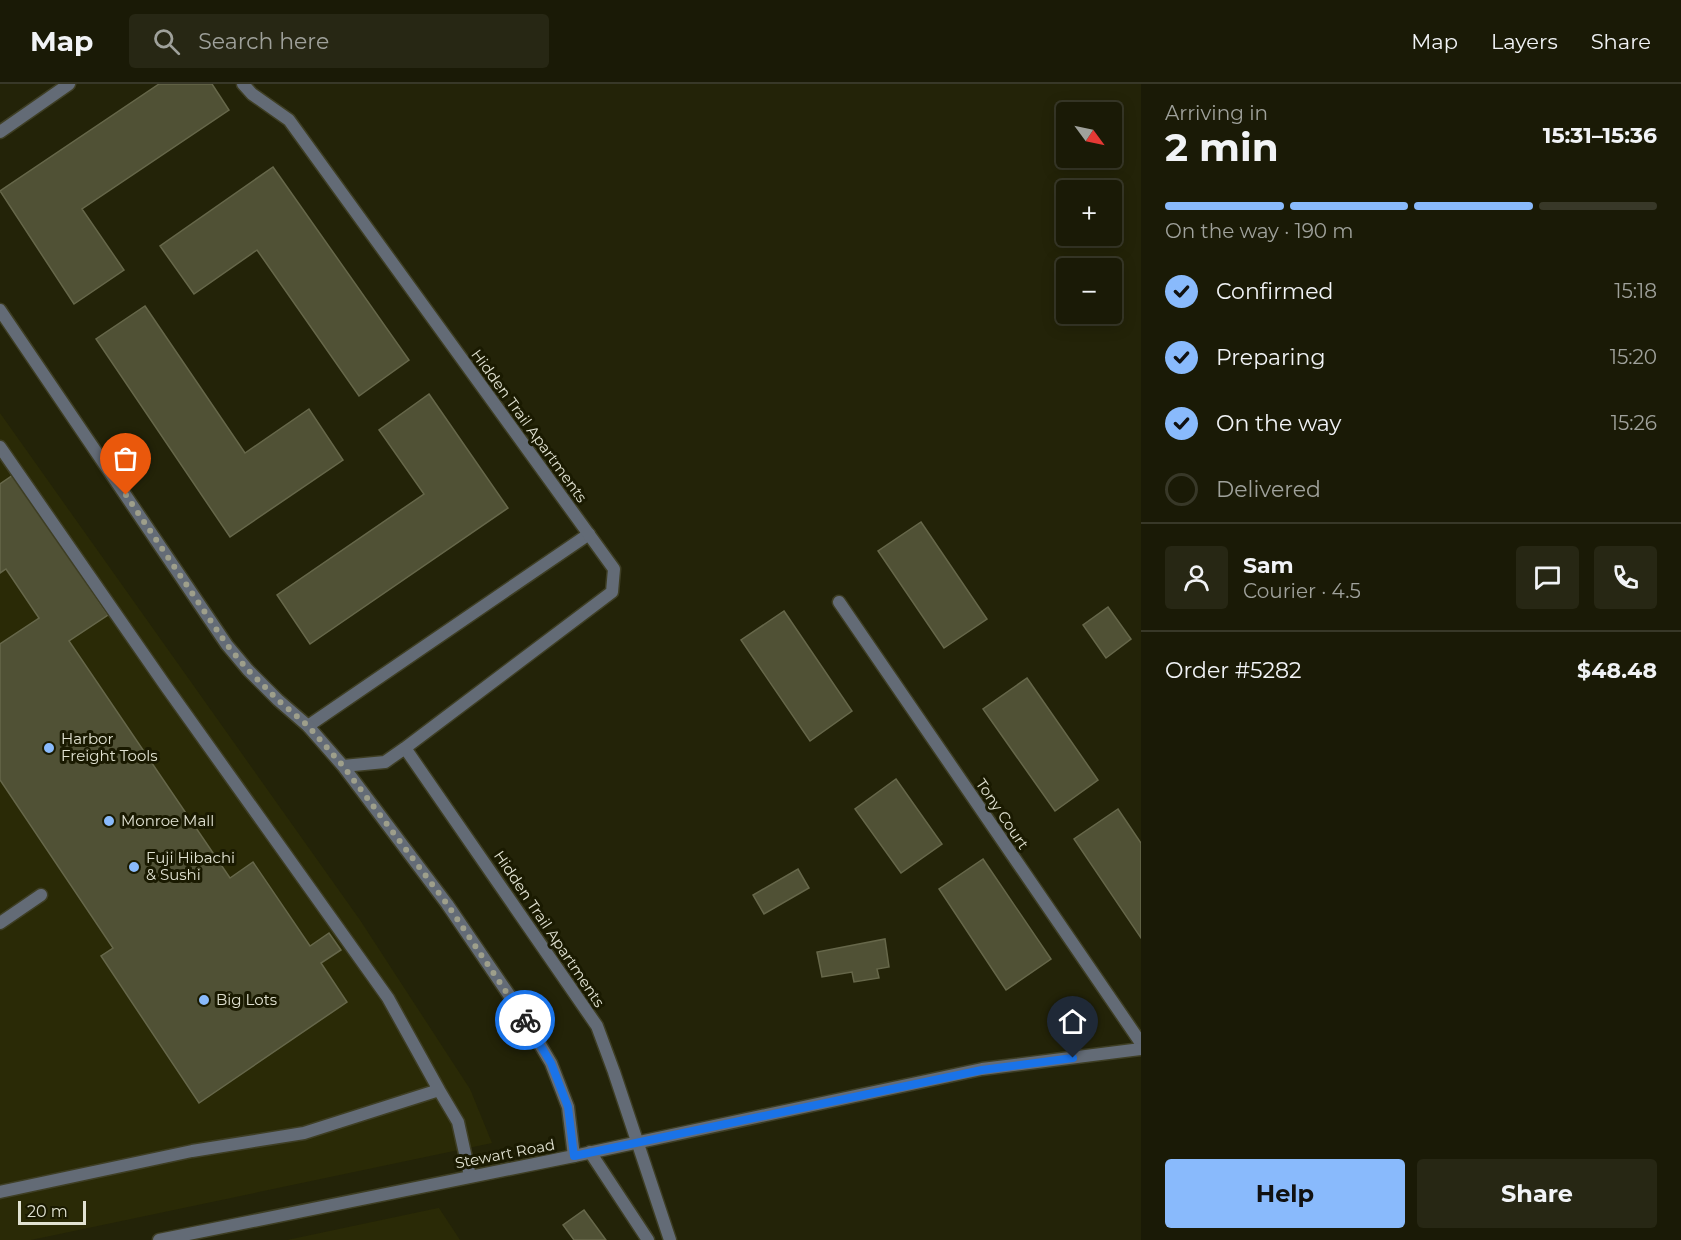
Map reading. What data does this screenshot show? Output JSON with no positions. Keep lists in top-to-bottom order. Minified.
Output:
{"streets":{"street":["Hidden Trail Apartments","Tony Court","Stewart Road"]},"crossings":[["Hidden Trail Apartments","Stewart Road"]],"places":["Harbor Freight Tools","Monroe Mall","Fuji Hibachi & Sushi","Big Lots"],"scale_bar":"20 m","north":"bottom right","page":{"header":"Map","search":"Search here","nav":["Map","Layers","Share"],"heading":["2 min","Arriving in","15:31–15:36"],"panel":["Sam","Courier · 4.5","Order #5282","$48.48"],"map_buttons":["+","−"],"bar":"On the way · 190 m","list":[["Confirmed","15:18"],["Preparing","15:20"],["On the way","15:26"],"Delivered"],"buttons":["Help","Share"],"scale":"20 m"}}
